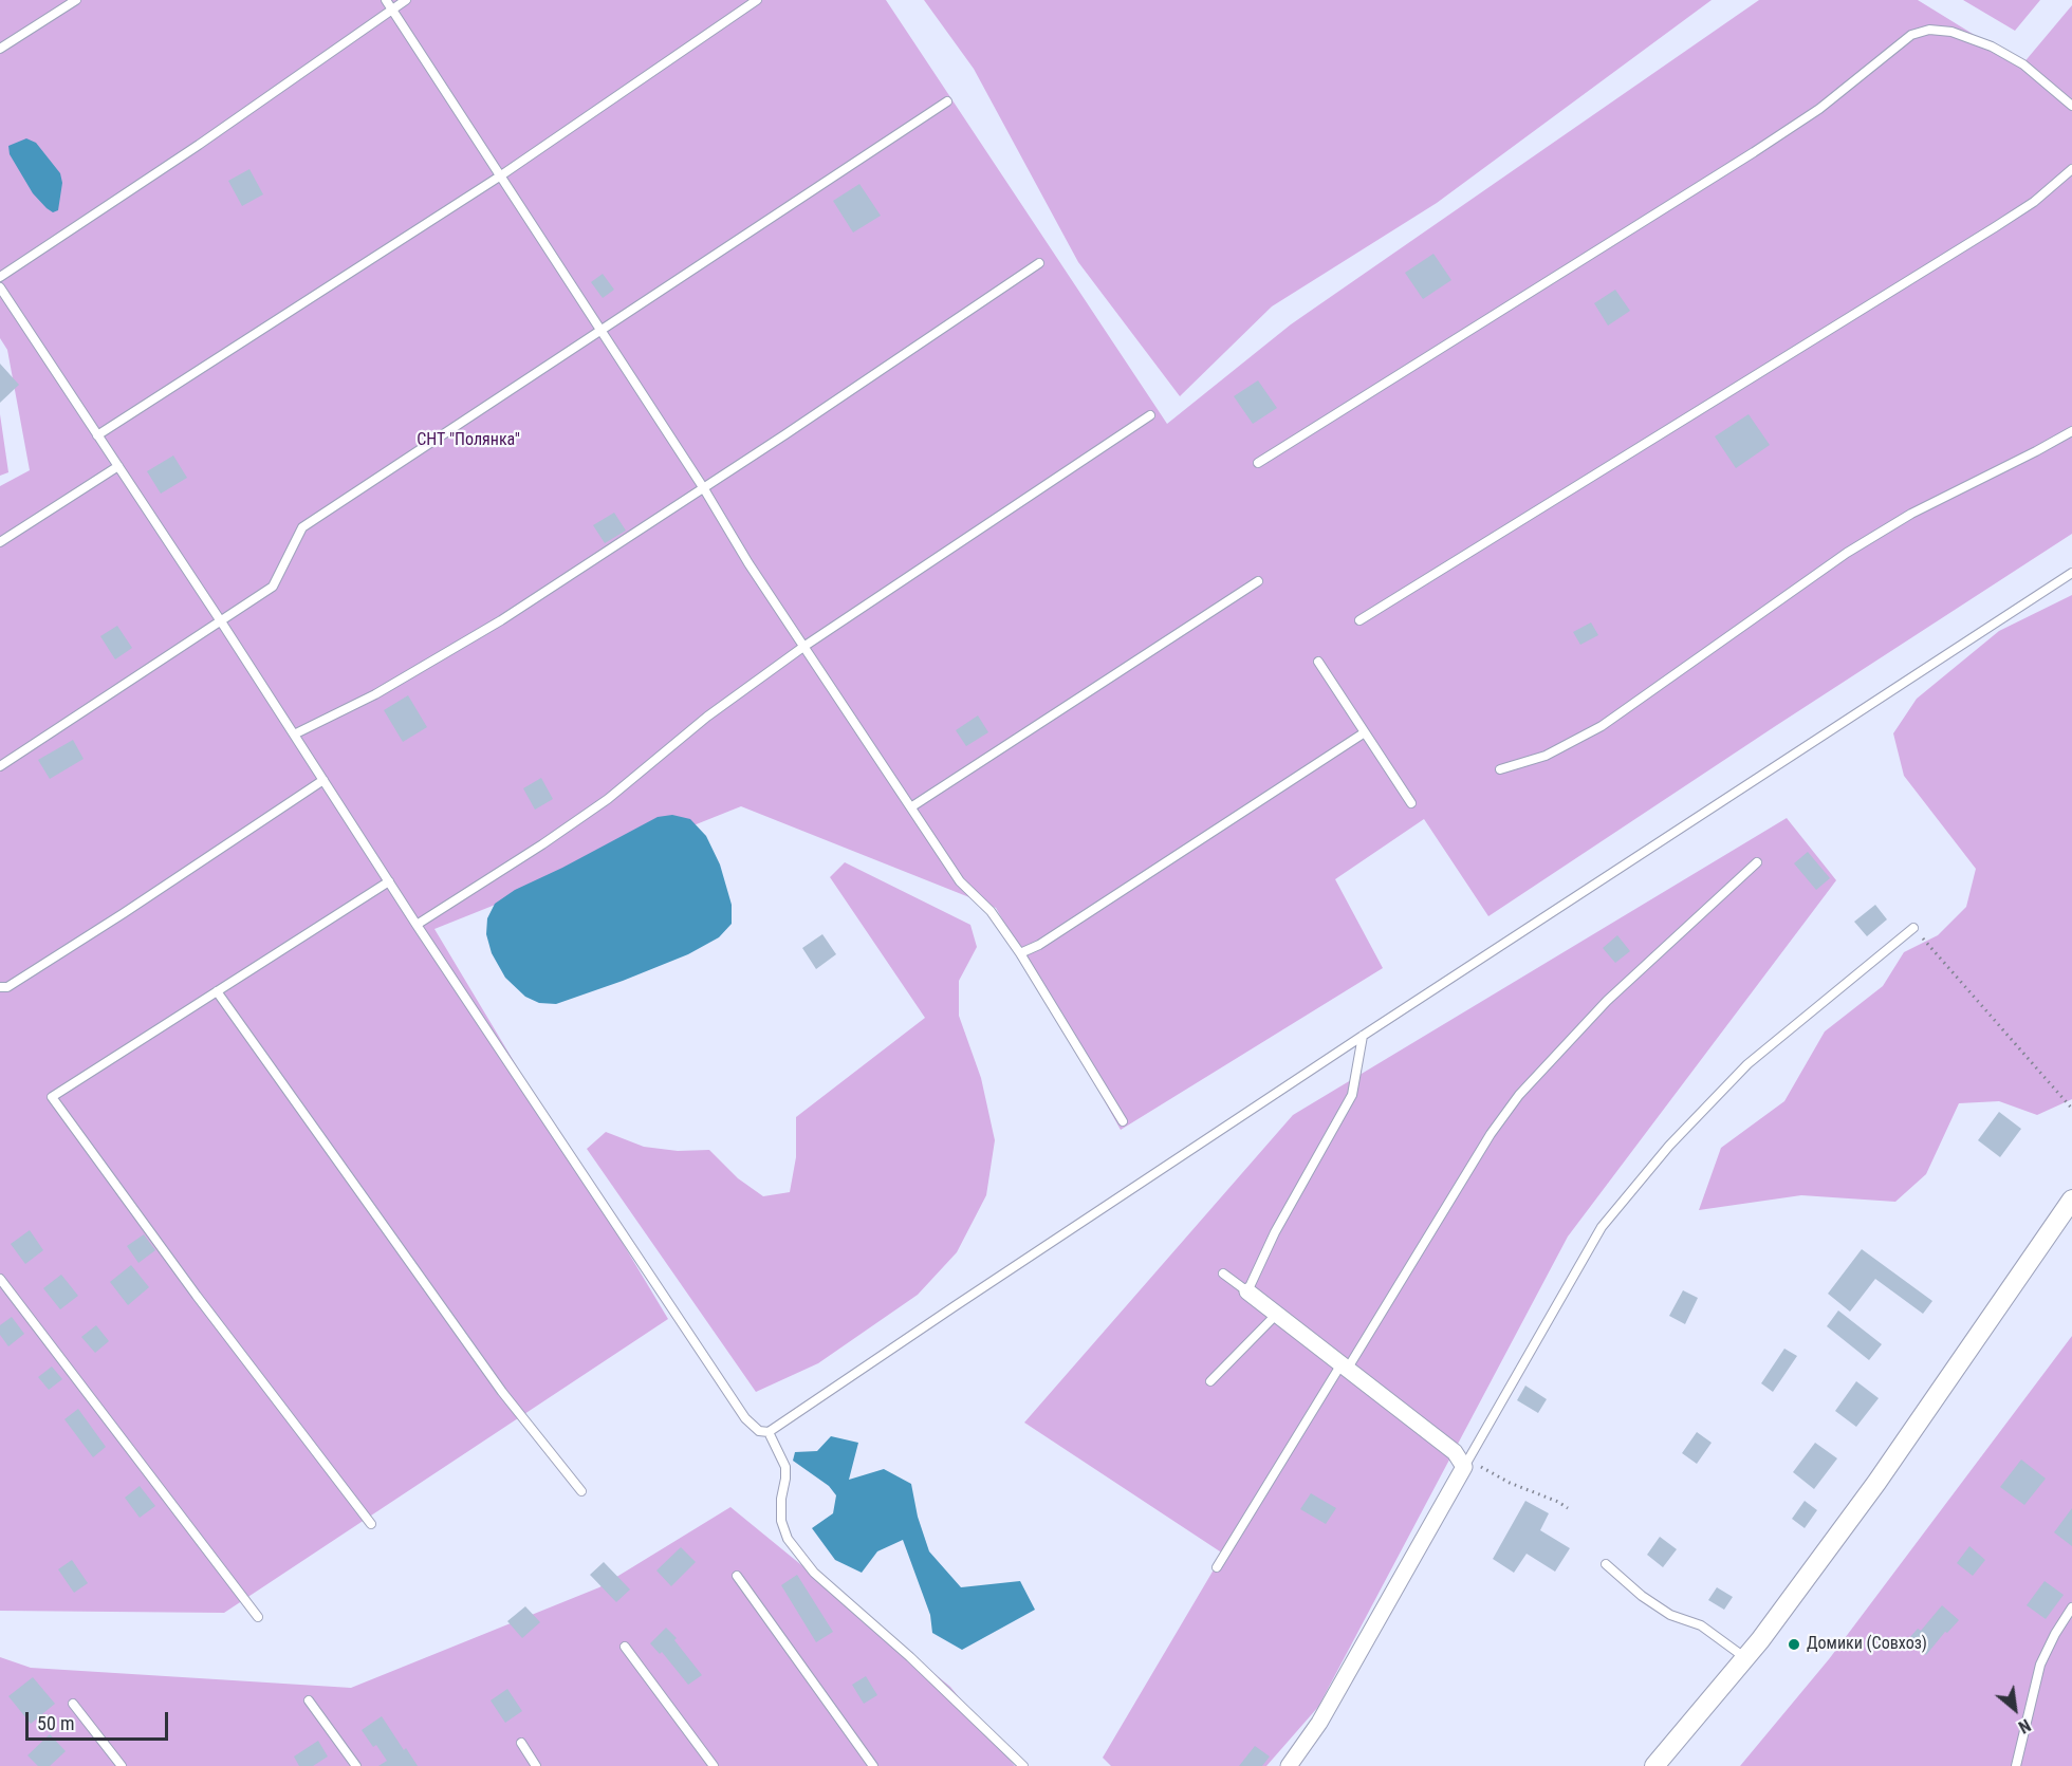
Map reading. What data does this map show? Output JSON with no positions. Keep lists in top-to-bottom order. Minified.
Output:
{"parks":["СНТ \"Полянка\""],"places":["Домики (Совхоз)"],"scale_bar":"50 m","north":"bottom right"}
